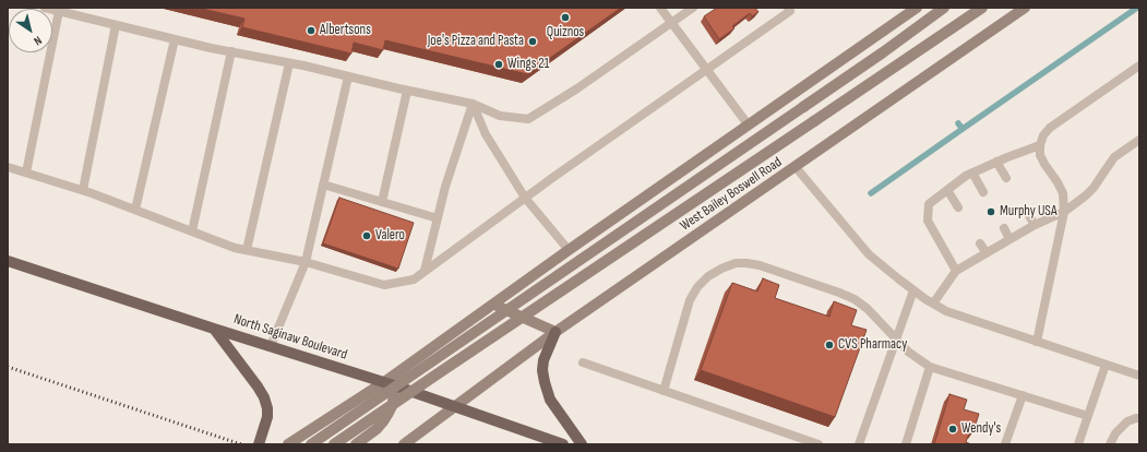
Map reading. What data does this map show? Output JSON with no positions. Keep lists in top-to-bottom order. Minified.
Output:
{"streets":{"main road":["West Bailey Boswell Road","North Saginaw Boulevard"]},"crossings":[["West Bailey Boswell Road","North Saginaw Boulevard"]],"places":["Quiznos","Albertsons","Joe's Pizza and Pasta","Wings 21","Murphy USA","Valero","CVS Pharmacy","Wendy's"],"north":"bottom right"}
